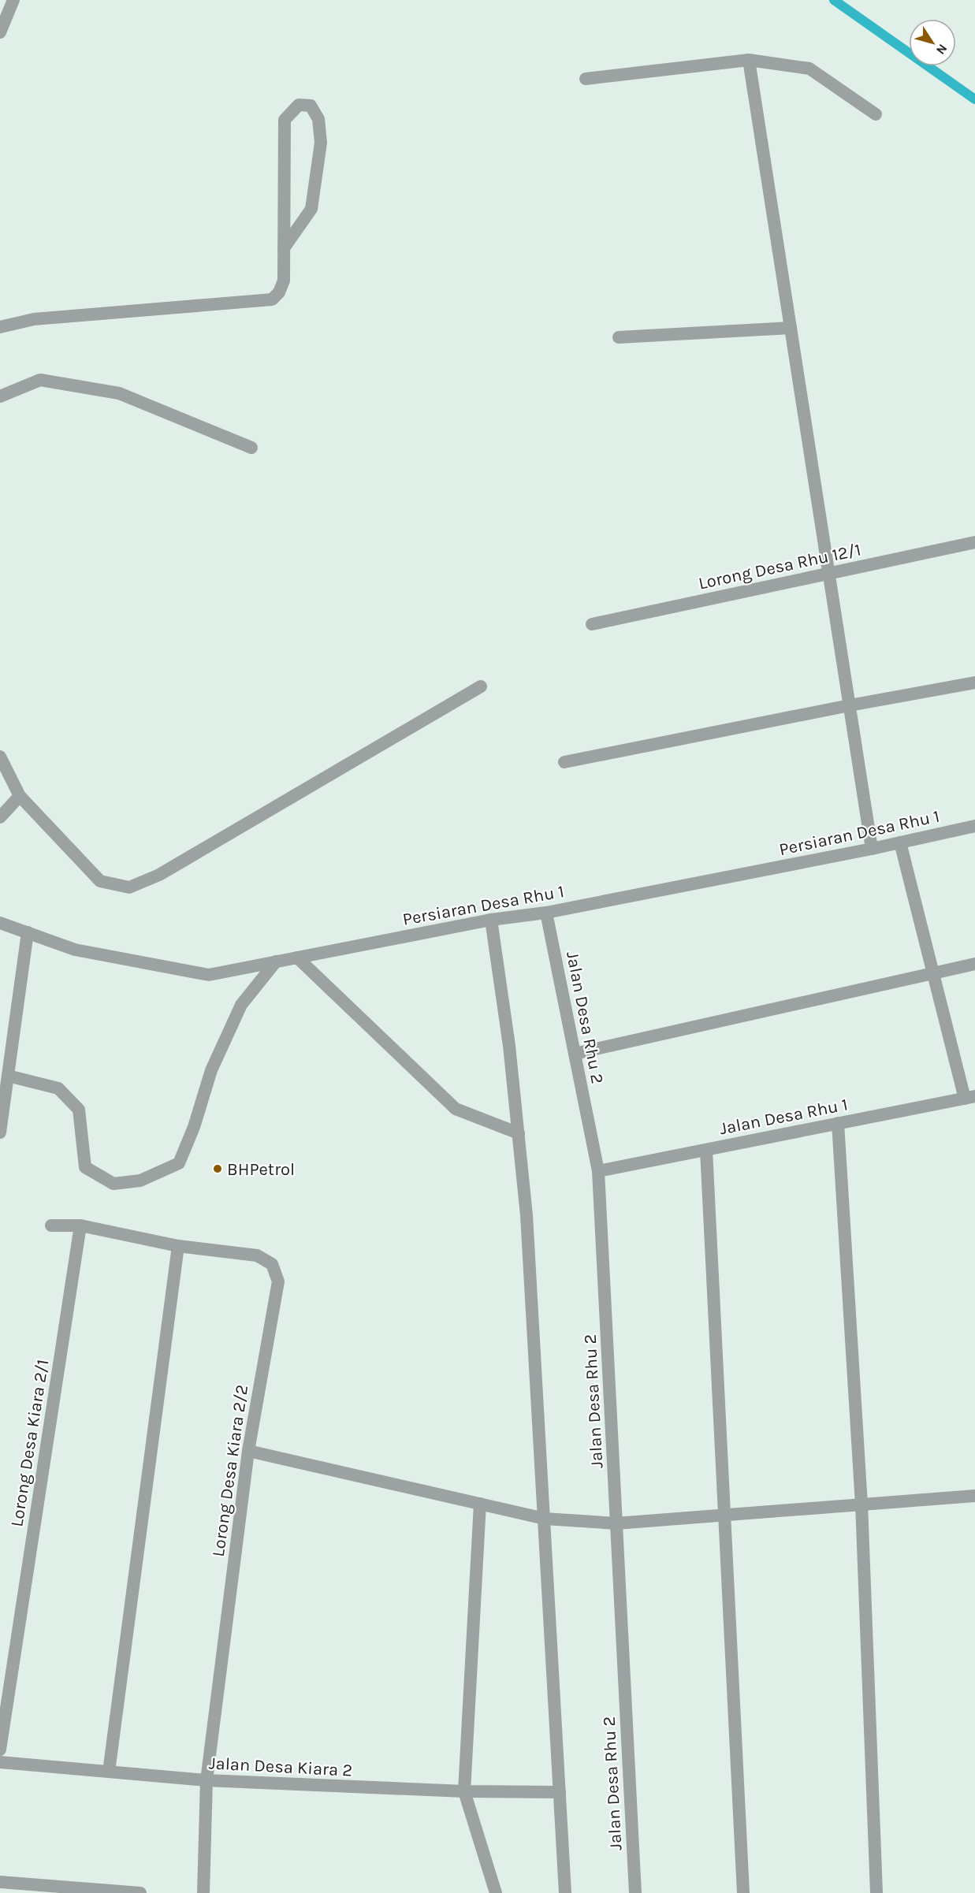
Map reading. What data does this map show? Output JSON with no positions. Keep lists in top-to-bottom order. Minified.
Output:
{"streets":{"street":["Lorong Desa Rhu 12/1","Persiaran Desa Rhu 1","Jalan Desa Rhu 2","Jalan Desa Rhu 1","Lorong Desa Kiara 2/1","Lorong Desa Kiara 2/2","Jalan Desa Kiara 2"]},"crossings":[["Persiaran Desa Rhu 1","Jalan Desa Rhu 2"],["Jalan Desa Rhu 2","Jalan Desa Rhu 1"],["Lorong Desa Kiara 2/1","Lorong Desa Kiara 2/2"],["Lorong Desa Kiara 2/2","Jalan Desa Kiara 2"]],"places":["BHPetrol"],"north":"bottom right"}
